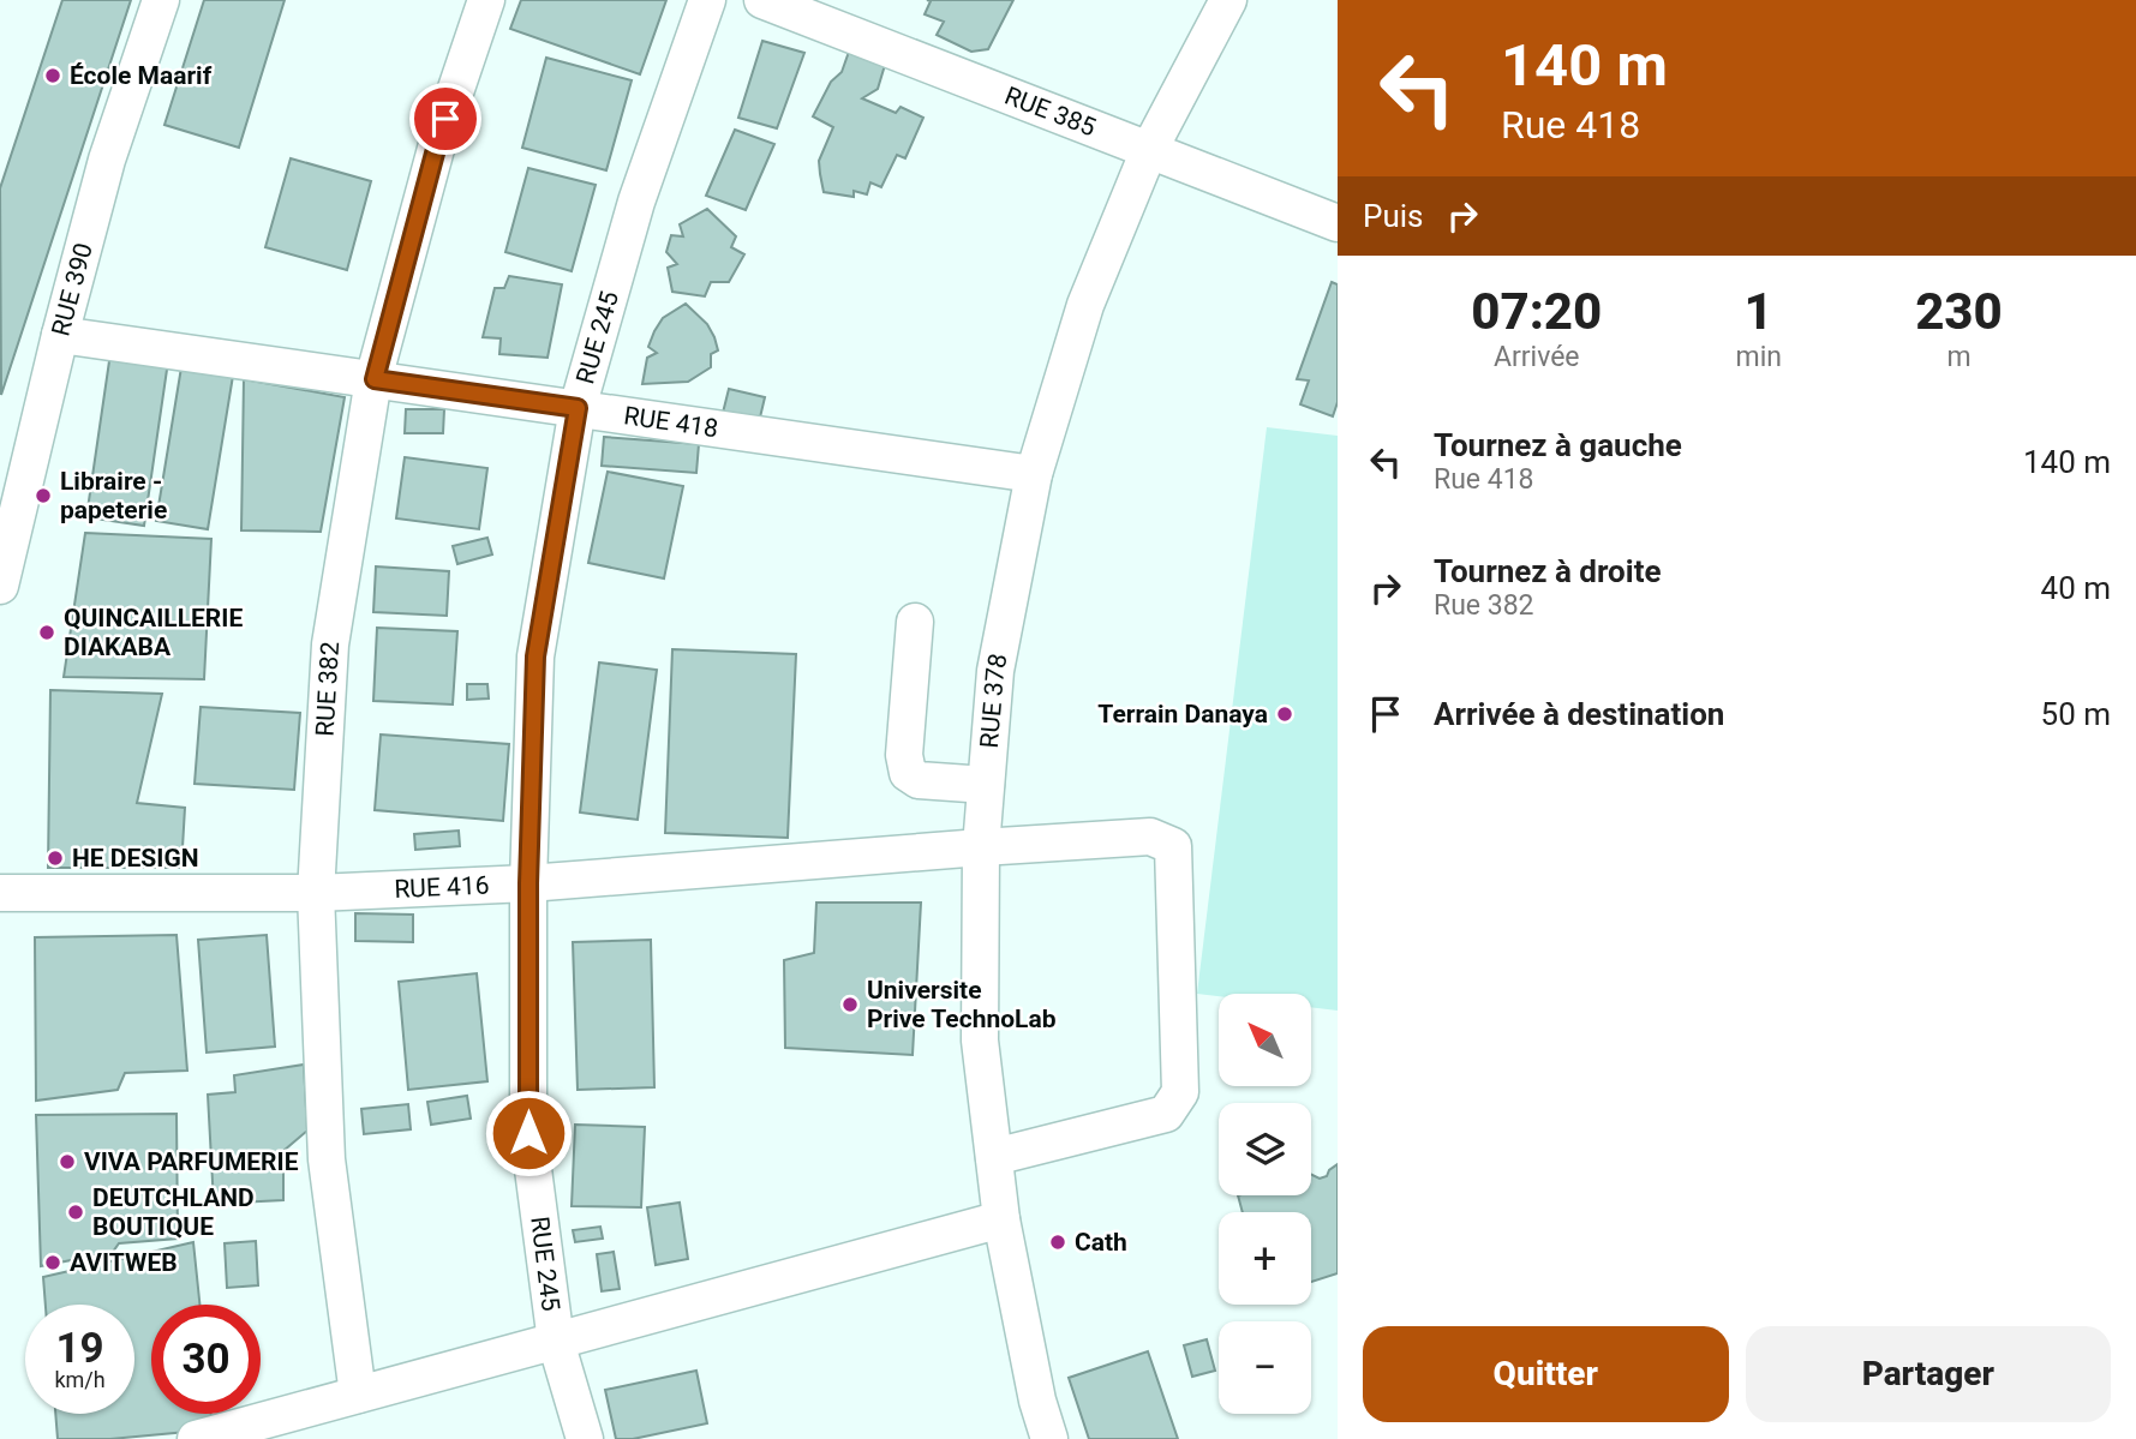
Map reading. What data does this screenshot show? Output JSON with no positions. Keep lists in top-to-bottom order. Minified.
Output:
{"streets":{"street":["RUE 385","RUE 390","RUE 245","RUE 418","RUE 382","RUE 378","RUE 416"]},"crossings":[["RUE 385","RUE 378"],["RUE 390","RUE 418"],["RUE 245","RUE 418"],["RUE 245","RUE 416"],["RUE 418","RUE 382"],["RUE 418","RUE 378"],["RUE 382","RUE 416"],["RUE 378","RUE 416"]],"places":["École Maarif","Libraire - papeterie","QUINCAILLERIE DIAKABA","Terrain Danaya","HE DESIGN","Universite Prive TechnoLab","VIVA PARFUMERIE","DEUTCHLAND BOUTIQUE","Cath","AVITWEB"],"north":"top left","page":{"turn":["140 m","Rue 418"],"then":"Puis","eta":["07:20","Arrivée","1","min","230","m"],"list":[{"name":"Tournez à gauche","note":"Rue 418","value":"140 m"},{"name":"Tournez à droite","note":"Rue 382","value":"40 m"},{"name":"Arrivée à destination","value":"50 m"}],"map_buttons":["+","−"],"speed":"19 km/h","limit":"30","buttons":["Quitter","Partager"]}}
